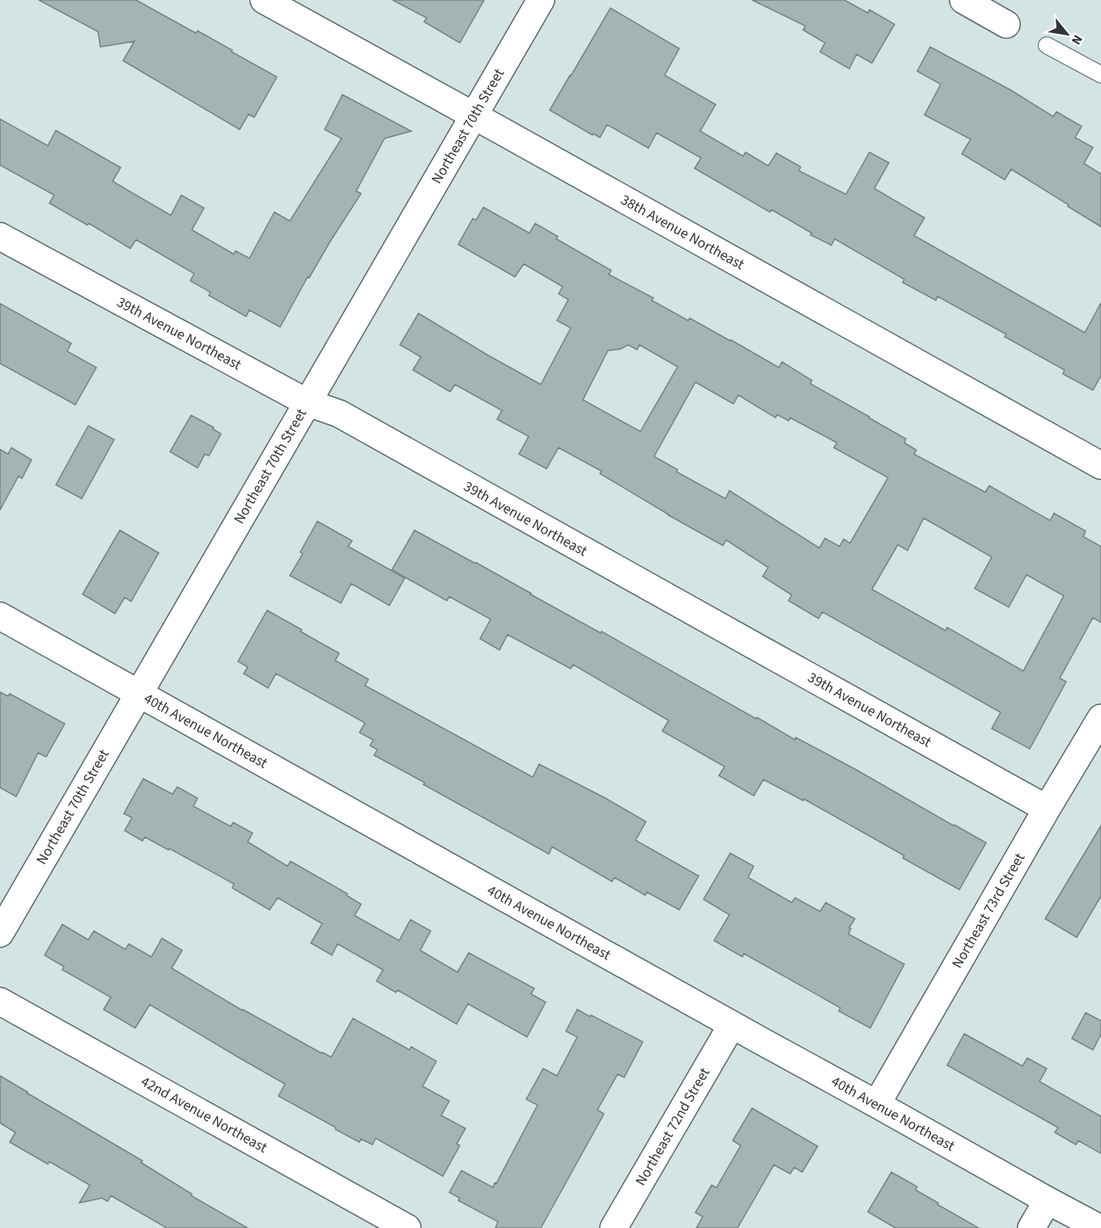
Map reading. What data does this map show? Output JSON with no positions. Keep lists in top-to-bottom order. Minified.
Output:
{"streets":{"street":["Northeast 70th Street","38th Avenue Northeast","39th Avenue Northeast","40th Avenue Northeast","Northeast 73rd Street","42nd Avenue Northeast","Northeast 72nd Street"]},"crossings":[["Northeast 70th Street","38th Avenue Northeast"],["Northeast 70th Street","39th Avenue Northeast"],["Northeast 70th Street","40th Avenue Northeast"],["39th Avenue Northeast","Northeast 73rd Street"],["40th Avenue Northeast","Northeast 73rd Street"],["40th Avenue Northeast","Northeast 72nd Street"]],"north":"bottom right"}
